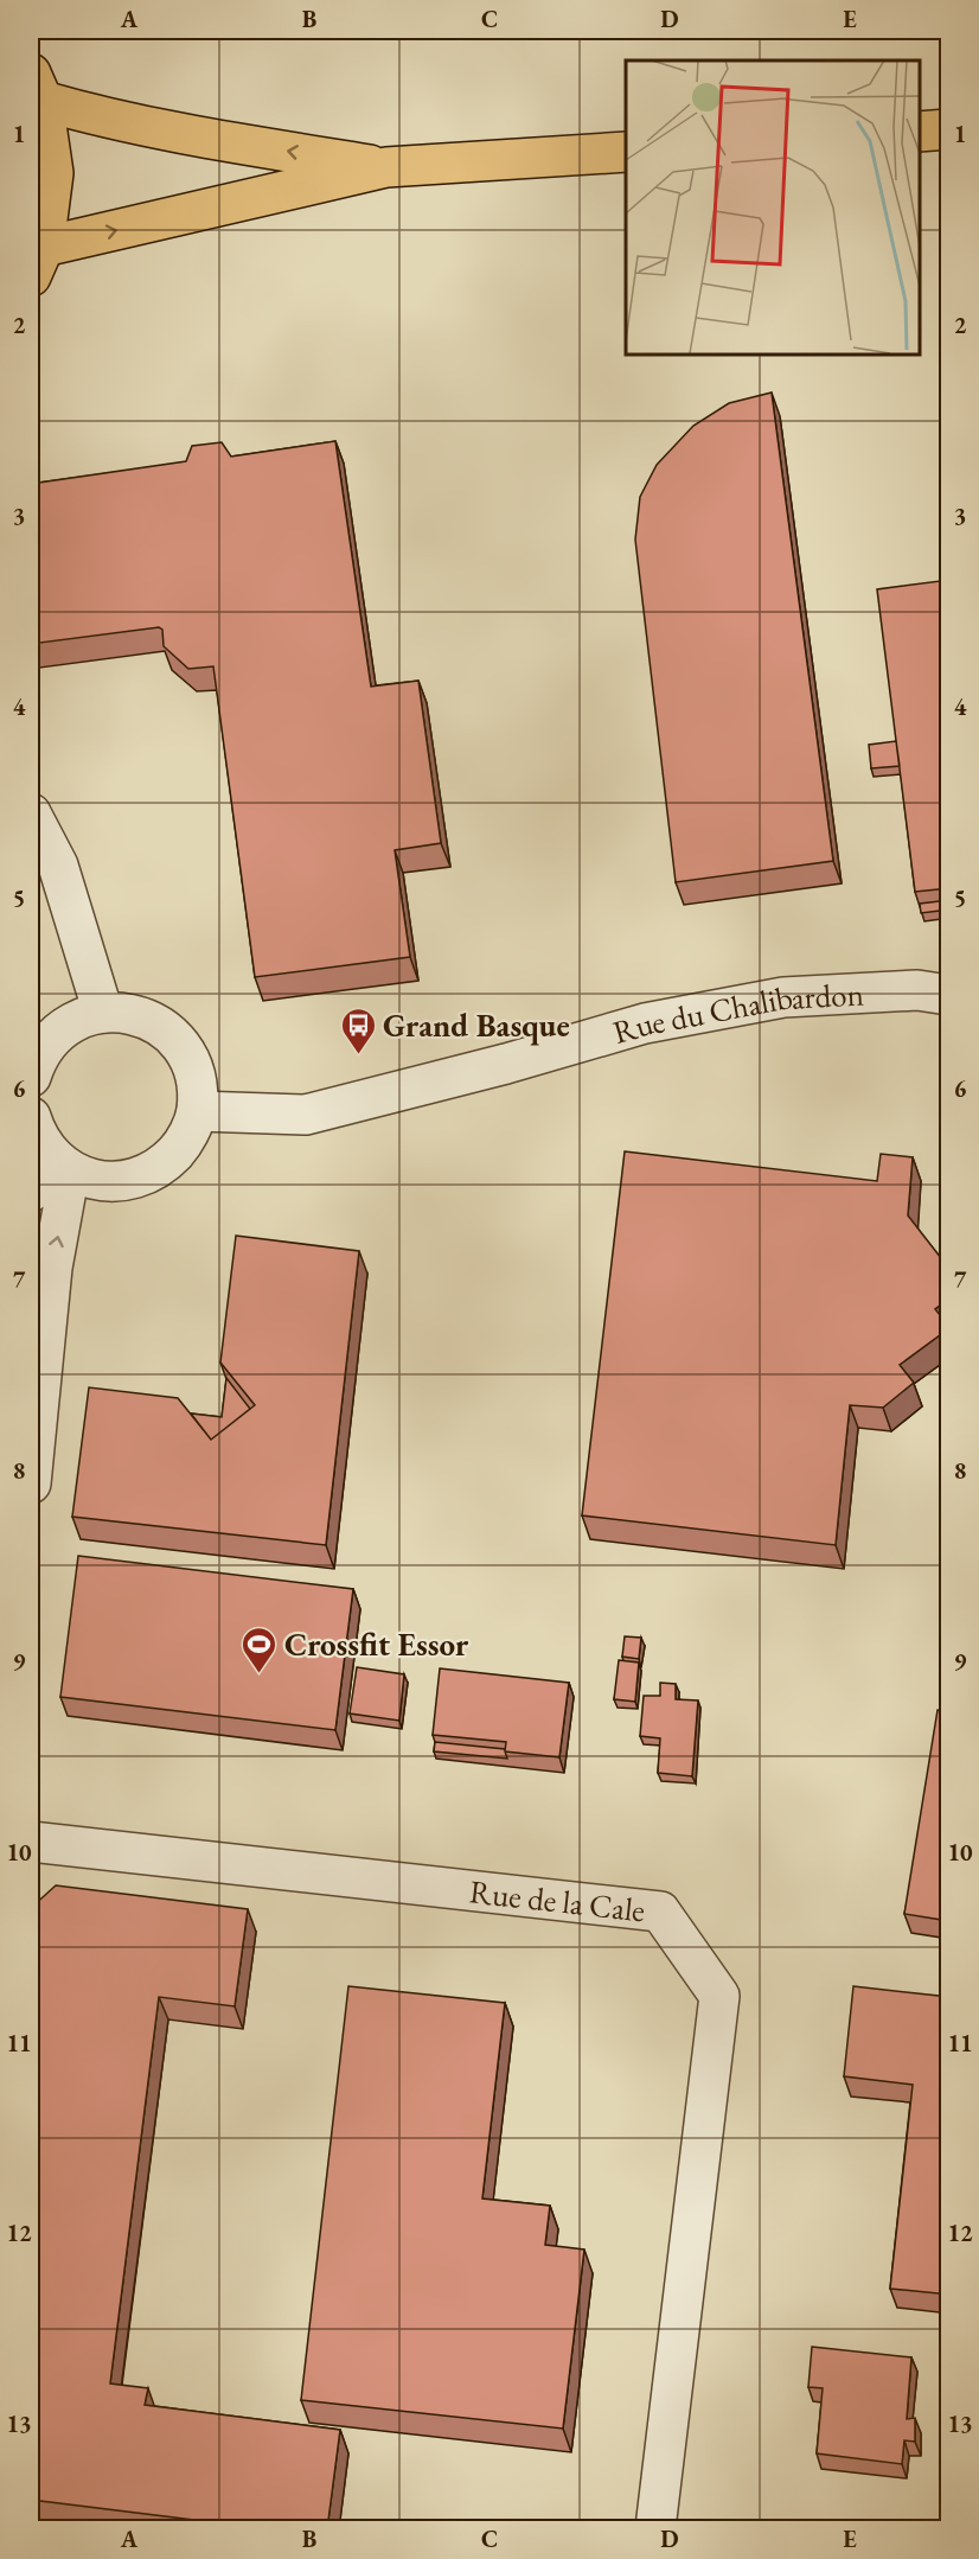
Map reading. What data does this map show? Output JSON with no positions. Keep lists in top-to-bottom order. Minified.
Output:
{"streets":{"street":["Rue du Chalibardon","Rue de la Cale"]},"places":{"bus stop":["Grand Basque"],"sports":["Crossfit Essor"]},"grid":{"columns":["A","B","C","D","E"],"rows":["1","2","3","4","5","6","7","8","9","10","11","12","13"]}}
